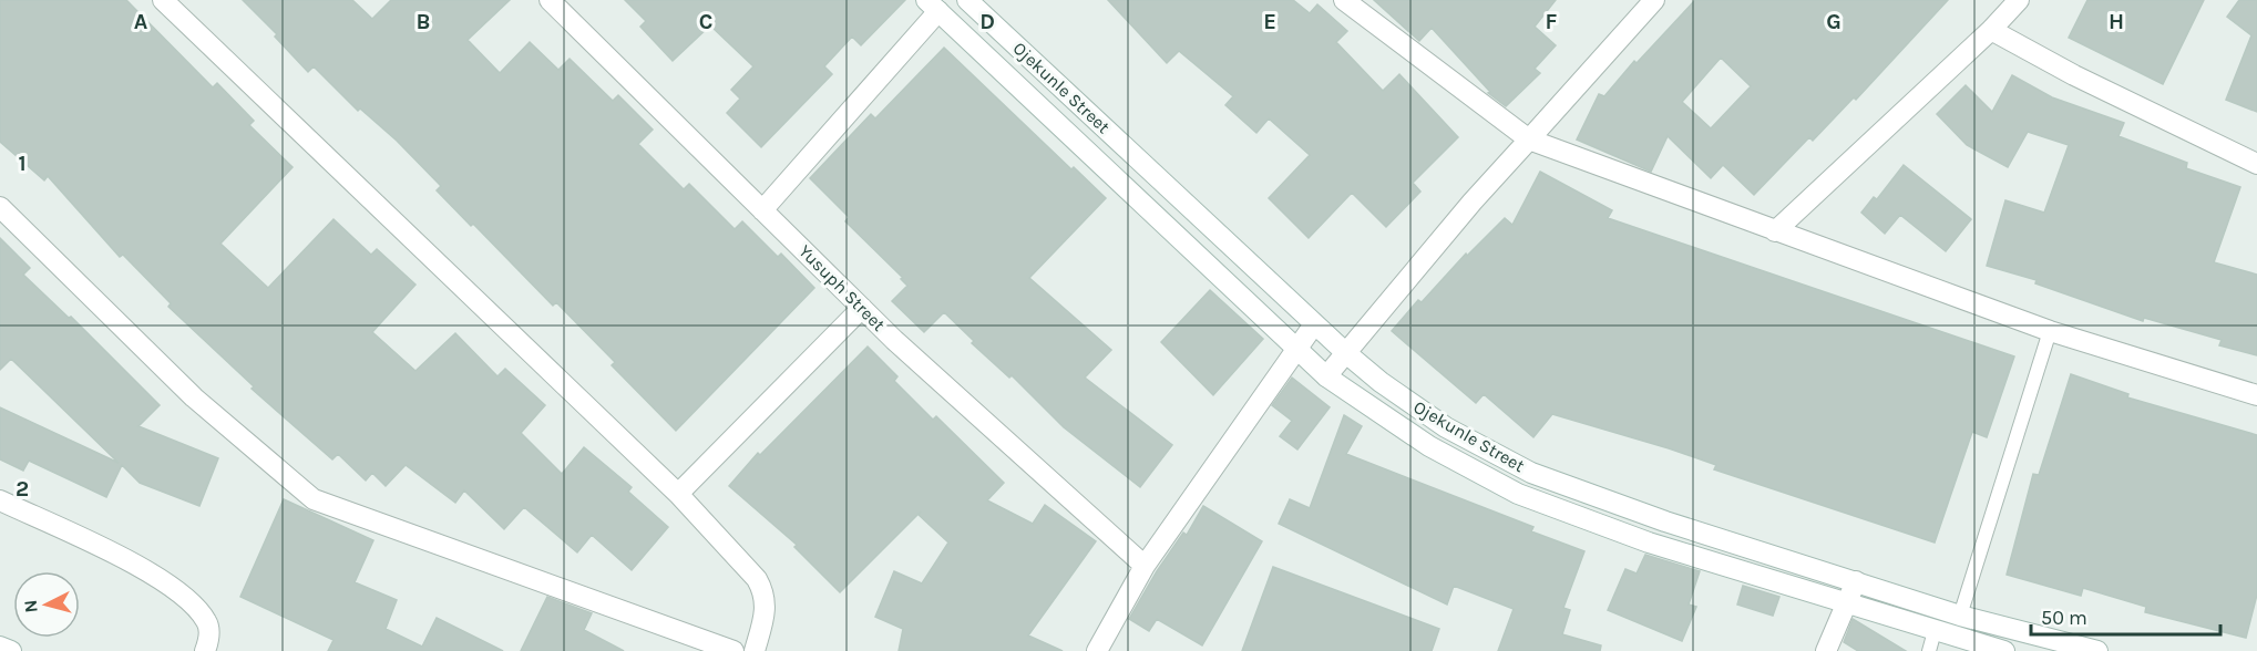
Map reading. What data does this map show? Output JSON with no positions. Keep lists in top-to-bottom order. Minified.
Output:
{"streets":{"street":["Ojekunle Street","Yusuph Street"]},"scale_bar":"50 m","north":"left","grid":{"columns":["A","B","C","D","E","F","G","H"],"rows":["1","2"]}}
